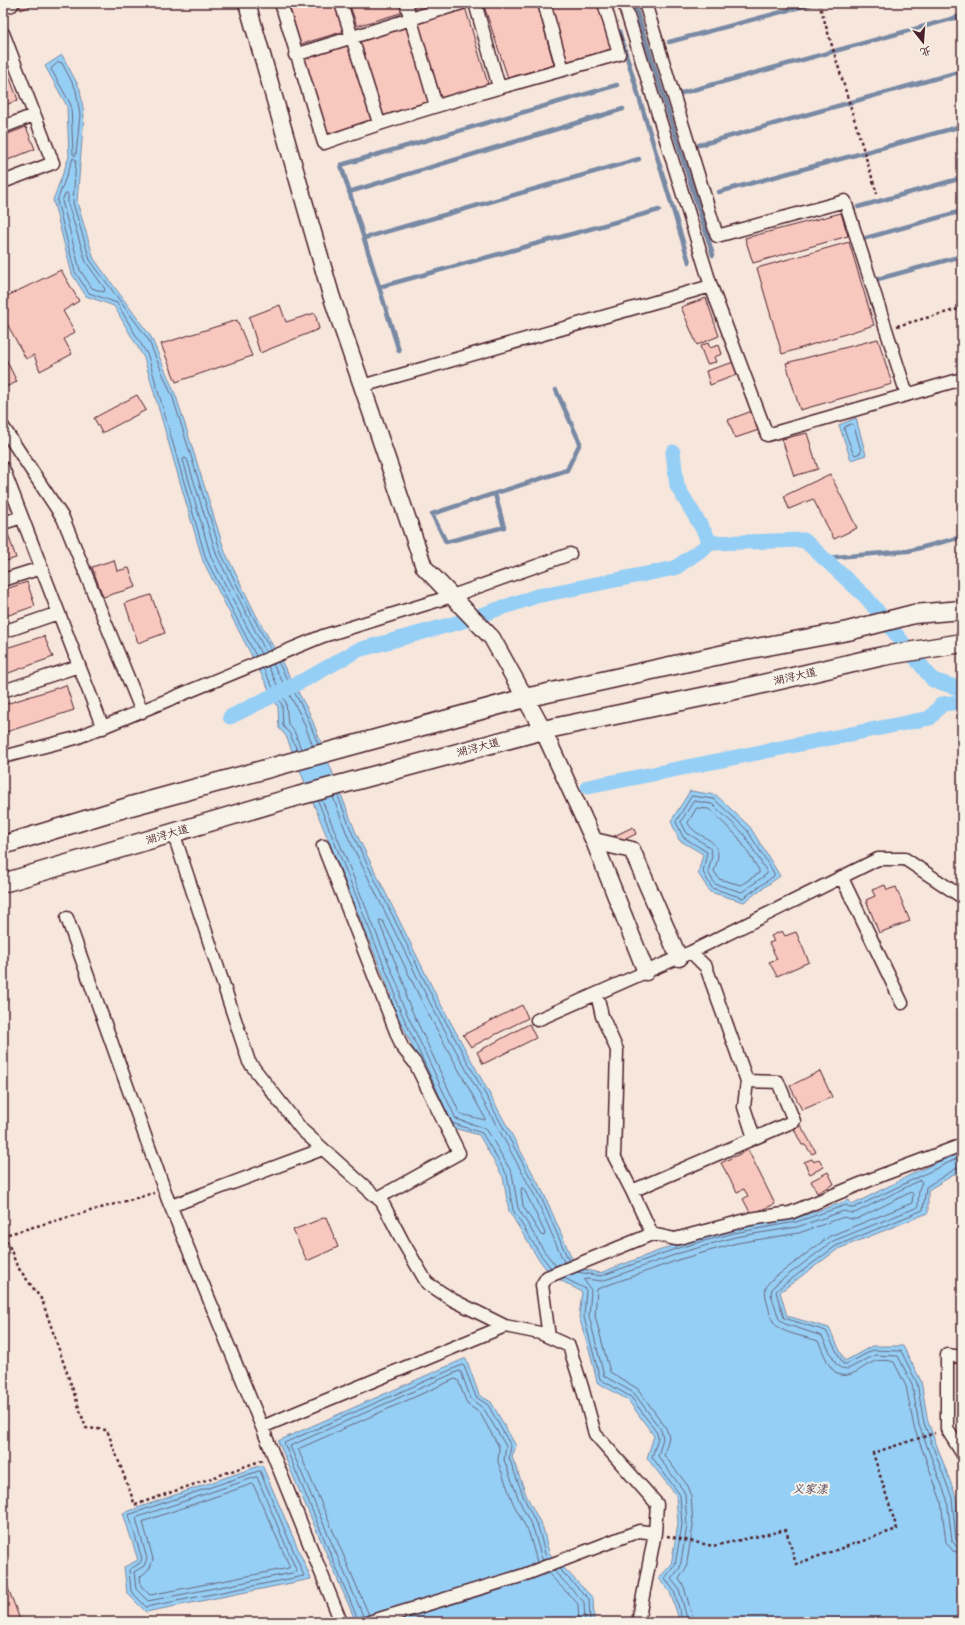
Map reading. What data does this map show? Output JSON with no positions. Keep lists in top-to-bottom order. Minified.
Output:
{"streets":{"main road":["湖浔大道"]},"water":["义家漾"],"north":"bottom"}
